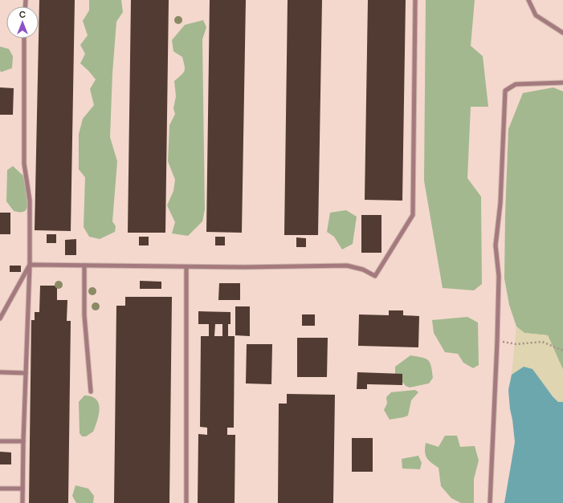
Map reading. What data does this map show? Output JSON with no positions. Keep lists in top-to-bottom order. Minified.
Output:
{"north":"top"}
